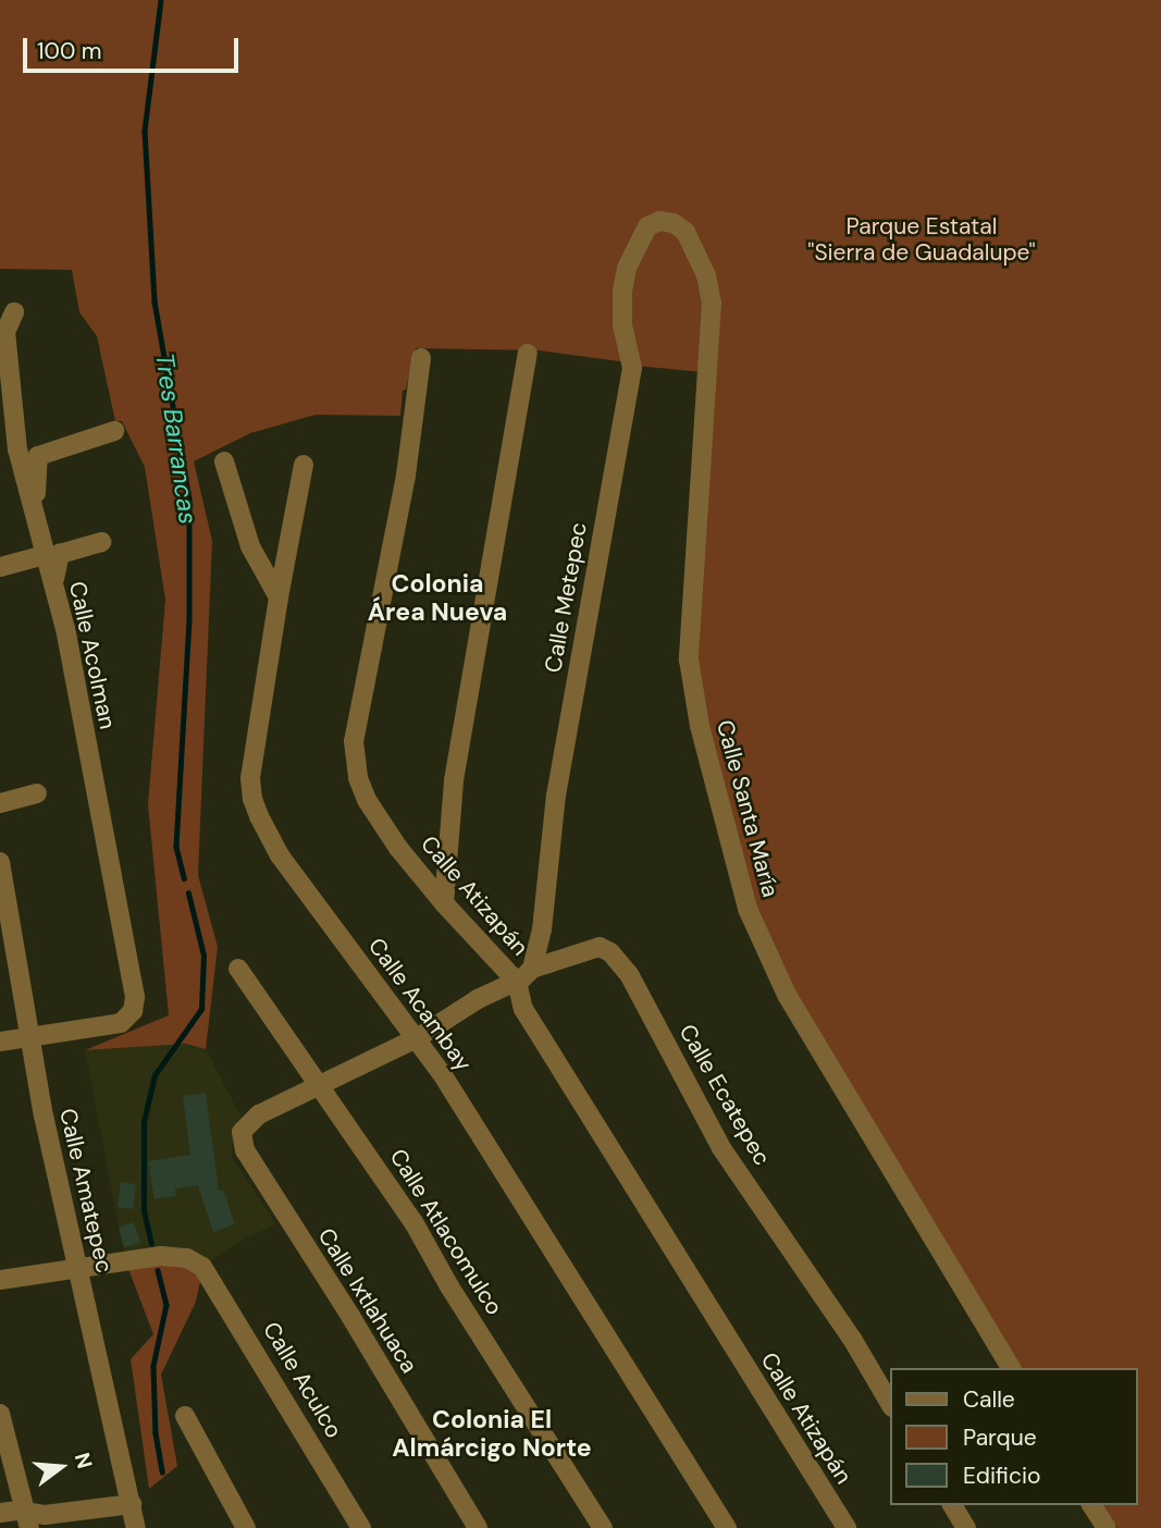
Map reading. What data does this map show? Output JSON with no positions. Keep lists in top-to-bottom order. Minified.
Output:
{"streets":{"street":["Calle Metepec","Calle Acolman","Calle Santa María","Calle Atizapán","Calle Acambay","Calle Ecatepec","Calle Amatepec","Calle Atlacomulco","Calle Ixtlahuaca","Calle Aculco"]},"crossings":[["Calle Metepec","Calle Santa María"],["Calle Metepec","Calle Ecatepec"],["Calle Acolman","Calle Amatepec"],["Calle Amatepec","Calle Aculco"],["Calle Atlacomulco","Calle Ixtlahuaca"]],"districts":["Colonia Área Nueva","Colonia El Almárcigo Norte"],"water":["Tres Barrancas"],"parks":["Parque Estatal \"Sierra de Guadalupe\""],"legend":["Calle","Parque","Edificio"],"scale_bar":"100 m","north":"right"}
